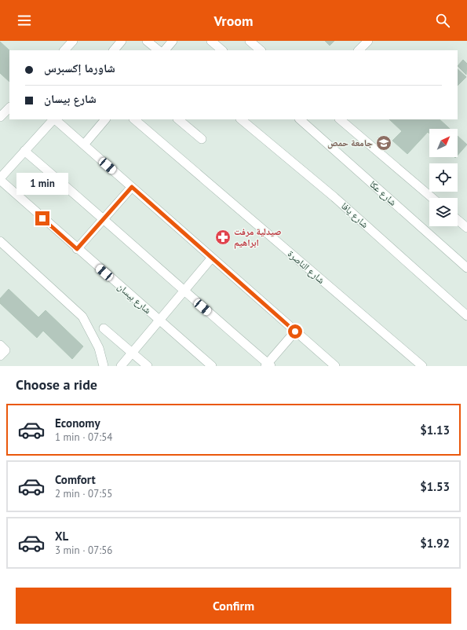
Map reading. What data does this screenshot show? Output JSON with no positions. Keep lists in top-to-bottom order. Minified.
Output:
{"streets":{"street":["شارع عكا","شارع يافا","شارع الناصرة","شارع بيسان"]},"places":{"school or university":["جامعة حمص"],"pharmacy":["صيدلية مرفت ابراهيم"]},"north":"top right","page":{"header":"Vroom","banner":["شاورما إكسبرس","شارع بيسان"],"bubble":"1 min","heading":"Choose a ride","list":[{"name":"Economy","note":"1 min · 07:54","value":"$1.13"},{"name":"Comfort","note":"2 min · 07:55","value":"$1.53"},{"name":"XL","note":"3 min · 07:56","value":"$1.92"}],"buttons":"Confirm"}}
